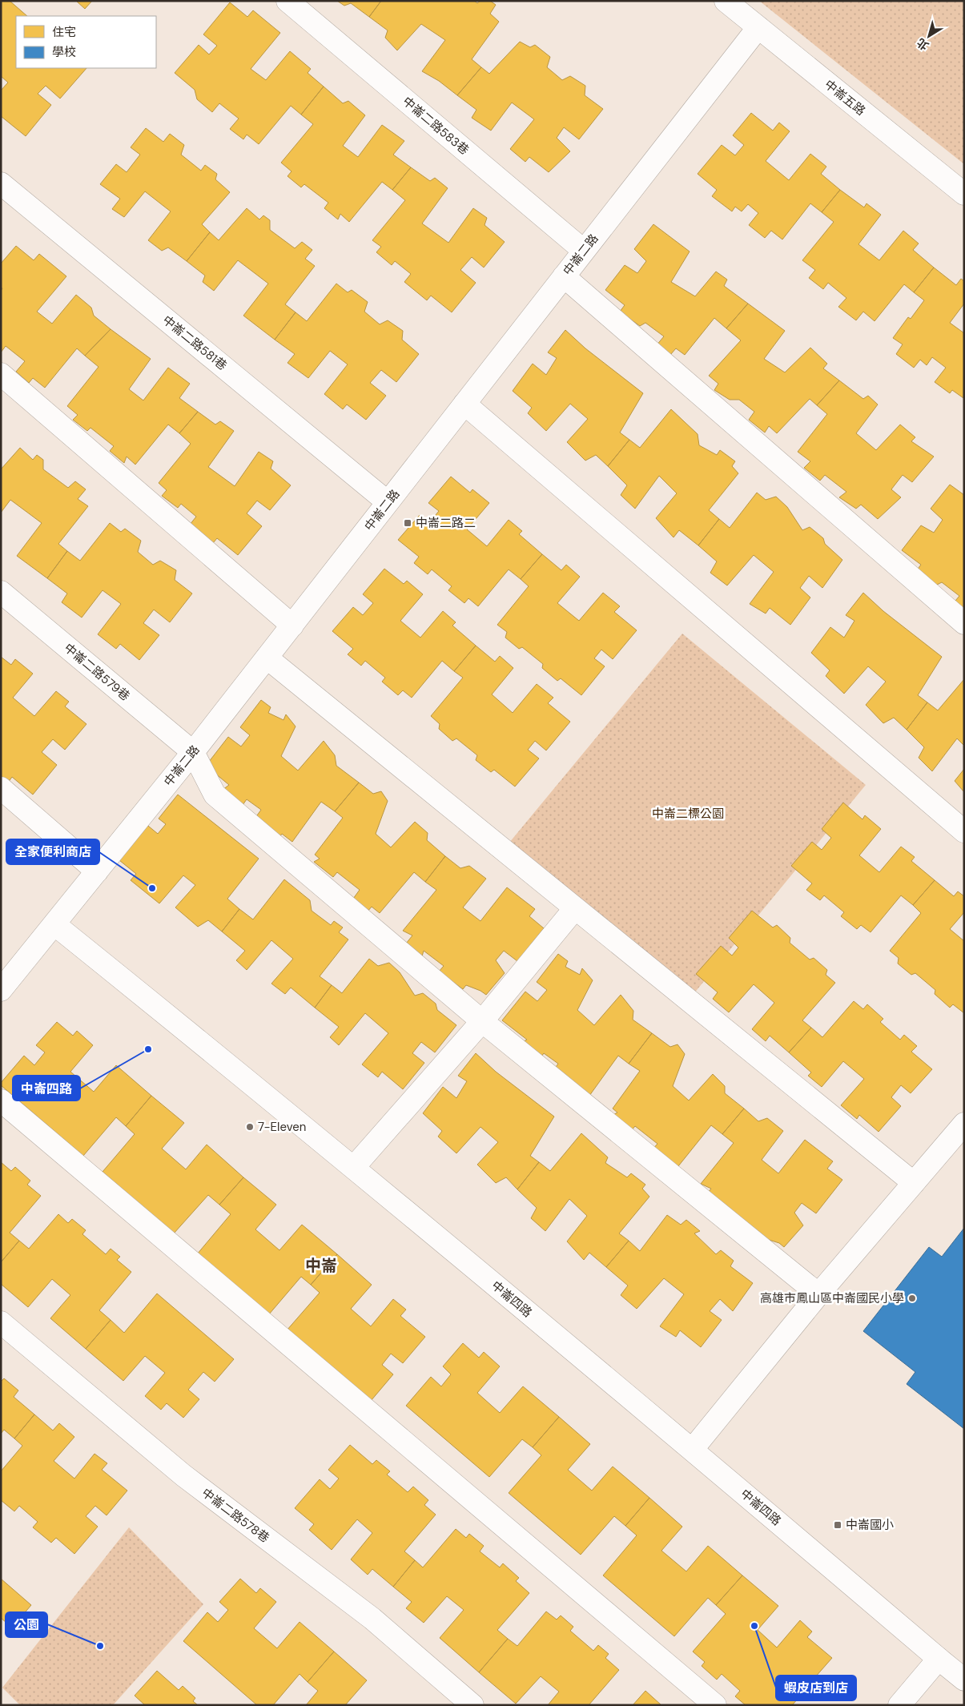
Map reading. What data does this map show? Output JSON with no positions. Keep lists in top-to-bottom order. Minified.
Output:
{"streets":{"street":["中崙五路","中崙二路583巷","中崙二路","中崙二路581巷","中崙二路579巷","中崙四路","中崙二路578巷"]},"crossings":[["中崙五路","中崙二路"],["中崙二路583巷","中崙二路"],["中崙二路","中崙二路581巷"],["中崙二路","中崙二路579巷"],["中崙二路","中崙四路"]],"districts":["中崙"],"parks":["中崙二標公園"],"places":{"transit":["中崙二路二","中崙國小"],"other":["全家便利商店","中崙四路","7-Eleven","高雄市鳳山區中崙國民小學","蝦皮店到店","公園"]},"legend":["住宅","學校"],"north":"bottom left"}
